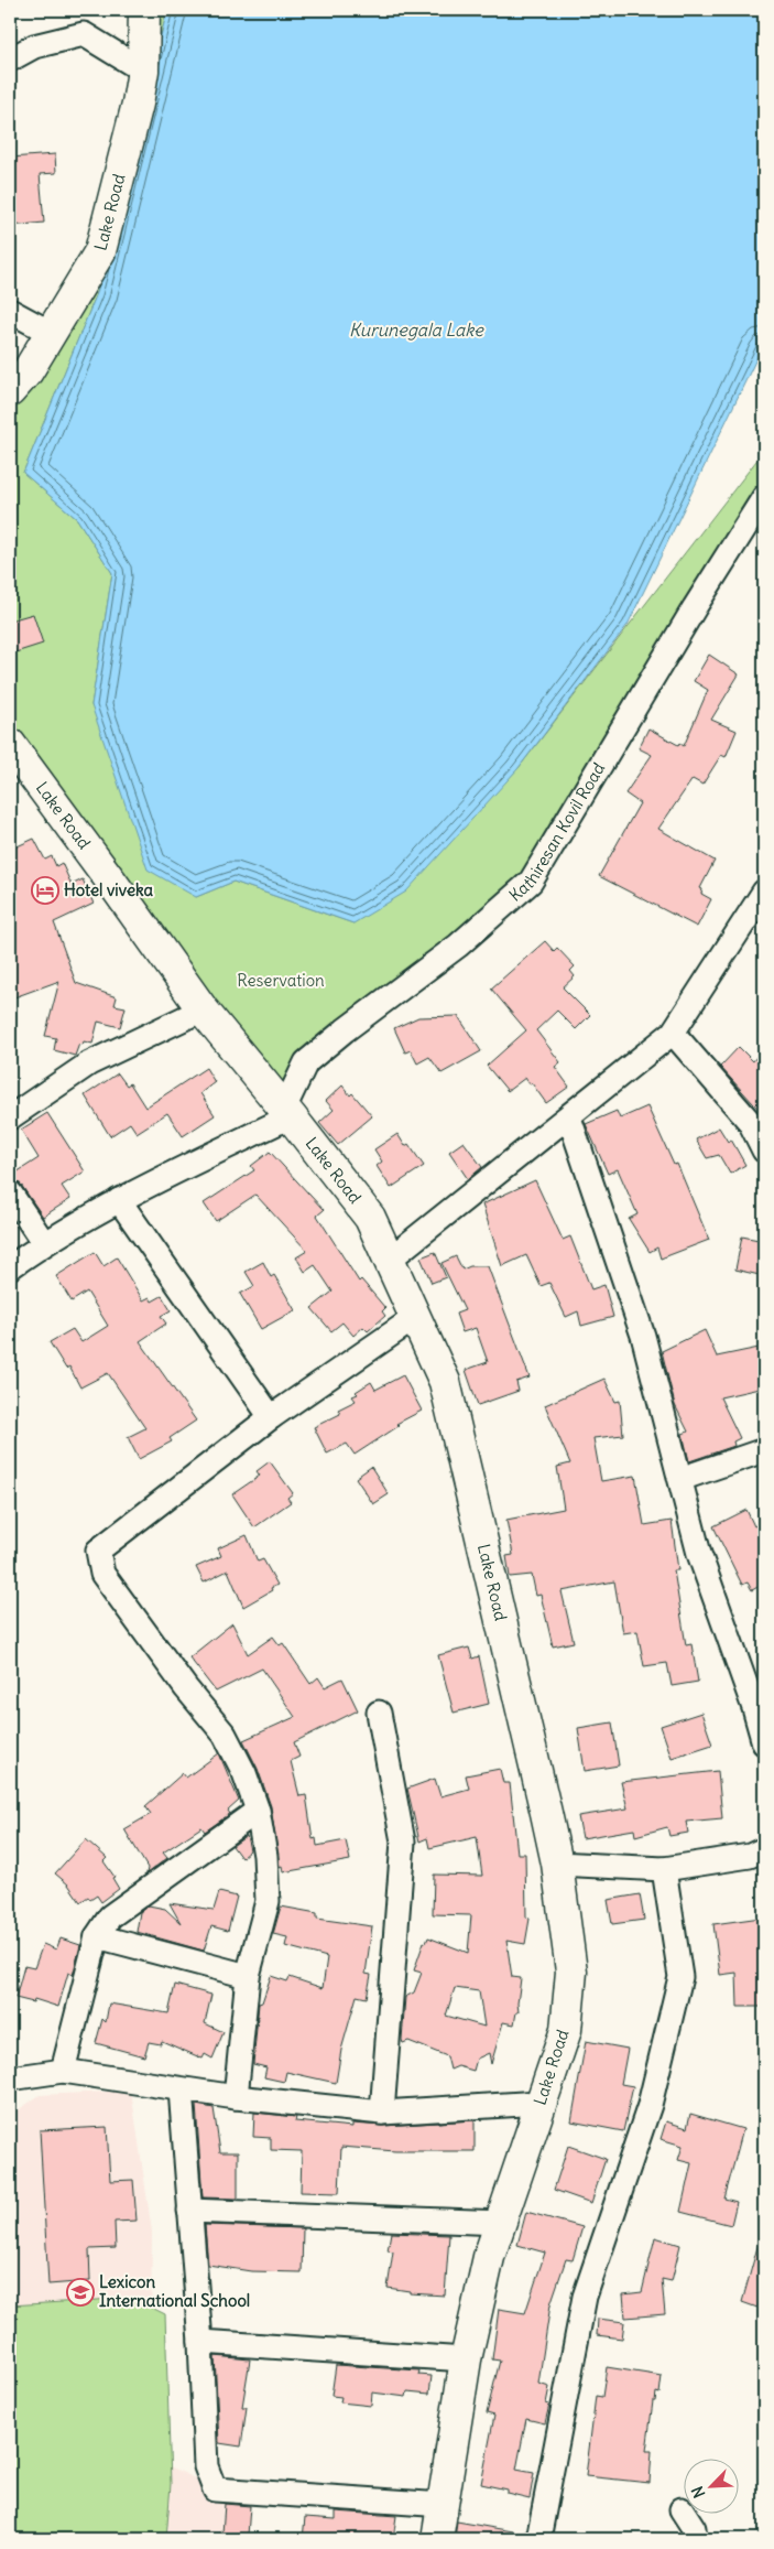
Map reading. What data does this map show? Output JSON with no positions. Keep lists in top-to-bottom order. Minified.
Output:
{"streets":{"main road":["Lake Road"],"street":["Kathiresan Kovil Road"]},"crossings":[["Lake Road","Kathiresan Kovil Road"]],"water":["Kurunegala Lake"],"parks":["Reservation"],"places":{"hotel":["Hotel viveka"],"school or university":["Lexicon International School"]},"north":"bottom left"}
